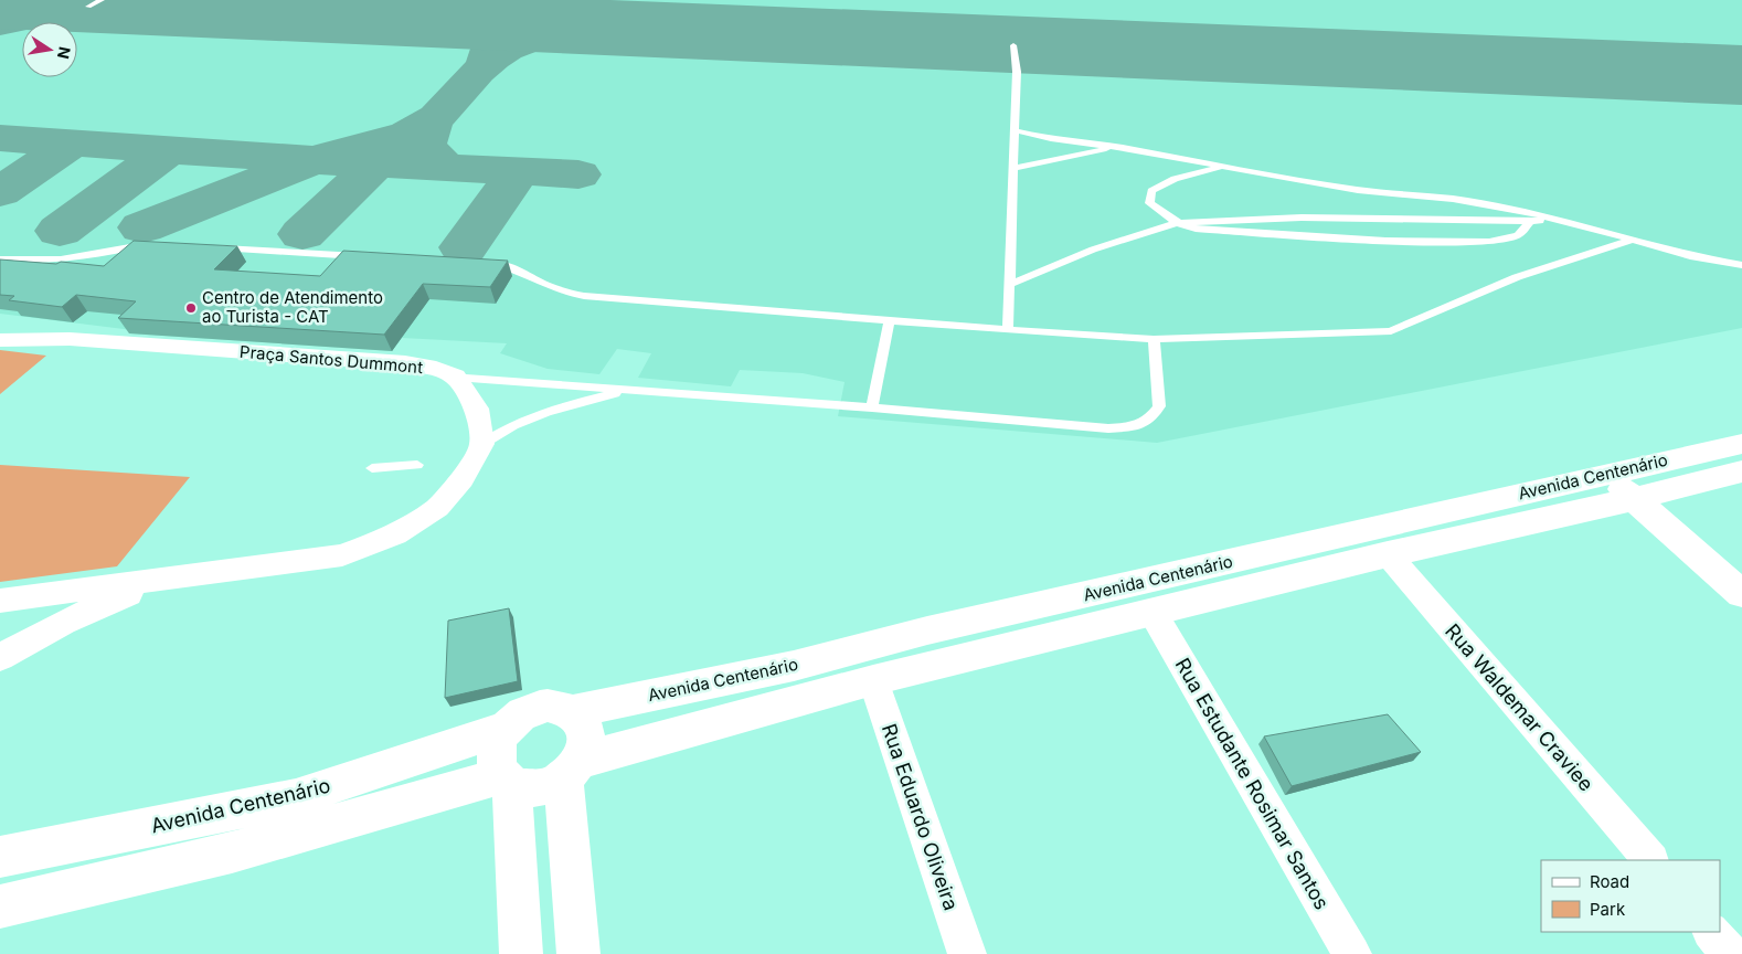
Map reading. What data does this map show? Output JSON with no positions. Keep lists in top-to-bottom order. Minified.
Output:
{"streets":{"main road":["Avenida Centenário"],"street":["Praça Santos Dummont","Rua Waldemar Craviee","Rua Estudante Rosimar Santos","Rua Eduardo Oliveira"]},"crossings":[["Avenida Centenário","Rua Waldemar Craviee"],["Avenida Centenário","Rua Estudante Rosimar Santos"],["Avenida Centenário","Rua Eduardo Oliveira"]],"places":["Centro de Atendimento ao Turista - CAT"],"legend":["Road","Park"],"north":"right"}
